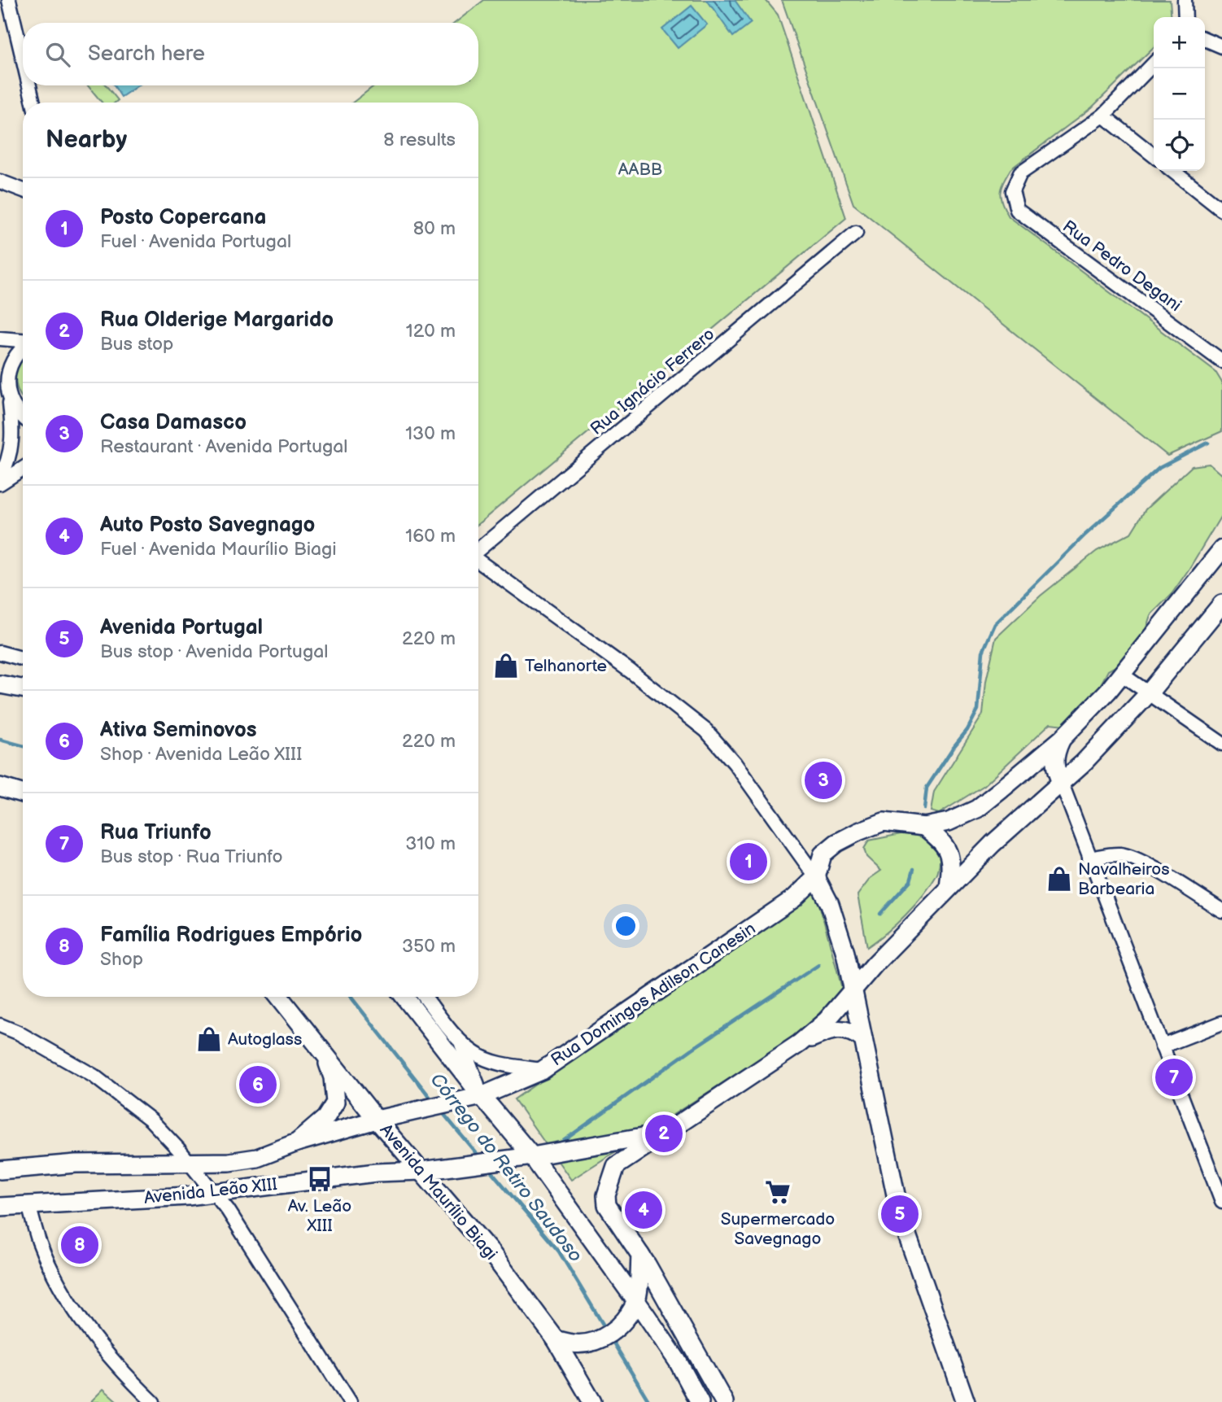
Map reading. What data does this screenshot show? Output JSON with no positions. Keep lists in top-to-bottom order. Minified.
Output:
{"streets":{"main road":["Rua Domingos Adilson Canesin","Avenida Leão XIII","Avenida Maurílio Biagi"],"street":["Rua Pedro Degani","Rua Ignácio Ferrero"]},"crossings":[["Rua Domingos Adilson Canesin","Avenida Leão XIII"],["Rua Domingos Adilson Canesin","Avenida Maurílio Biagi"],["Avenida Leão XIII","Avenida Maurílio Biagi"]],"water":["Córrego do Retiro Saudoso"],"parks":["AABB"],"places":{"shop":["Telhanorte","Navalheiros Barbearia","Autoglass"],"bus stop":["Av. Leão XIII"],"supermarket":["Supermercado Savegnago"]},"page":{"map_buttons":["+","−"],"search":"Search here","heading":["Nearby","8 results"],"list":[{"mark":"1","name":"Posto Copercana","note":"Fuel · Avenida Portugal","value":"80 m"},{"mark":"2","name":"Rua Olderige Margarido","note":"Bus stop","value":"120 m"},{"mark":"3","name":"Casa Damasco","note":"Restaurant · Avenida Portugal","value":"130 m"},{"mark":"4","name":"Auto Posto Savegnago","note":"Fuel · Avenida Maurílio Biagi","value":"160 m"},{"mark":"5","name":"Avenida Portugal","note":"Bus stop · Avenida Portugal","value":"220 m"},{"mark":"6","name":"Ativa Seminovos","note":"Shop · Avenida Leão XIII","value":"220 m"},{"mark":"7","name":"Rua Triunfo","note":"Bus stop · Rua Triunfo","value":"310 m"},{"mark":"8","name":"Família Rodrigues Empório","note":"Shop","value":"350 m"}],"pins":["3","1","7","6","2","4","5","8"]}}
